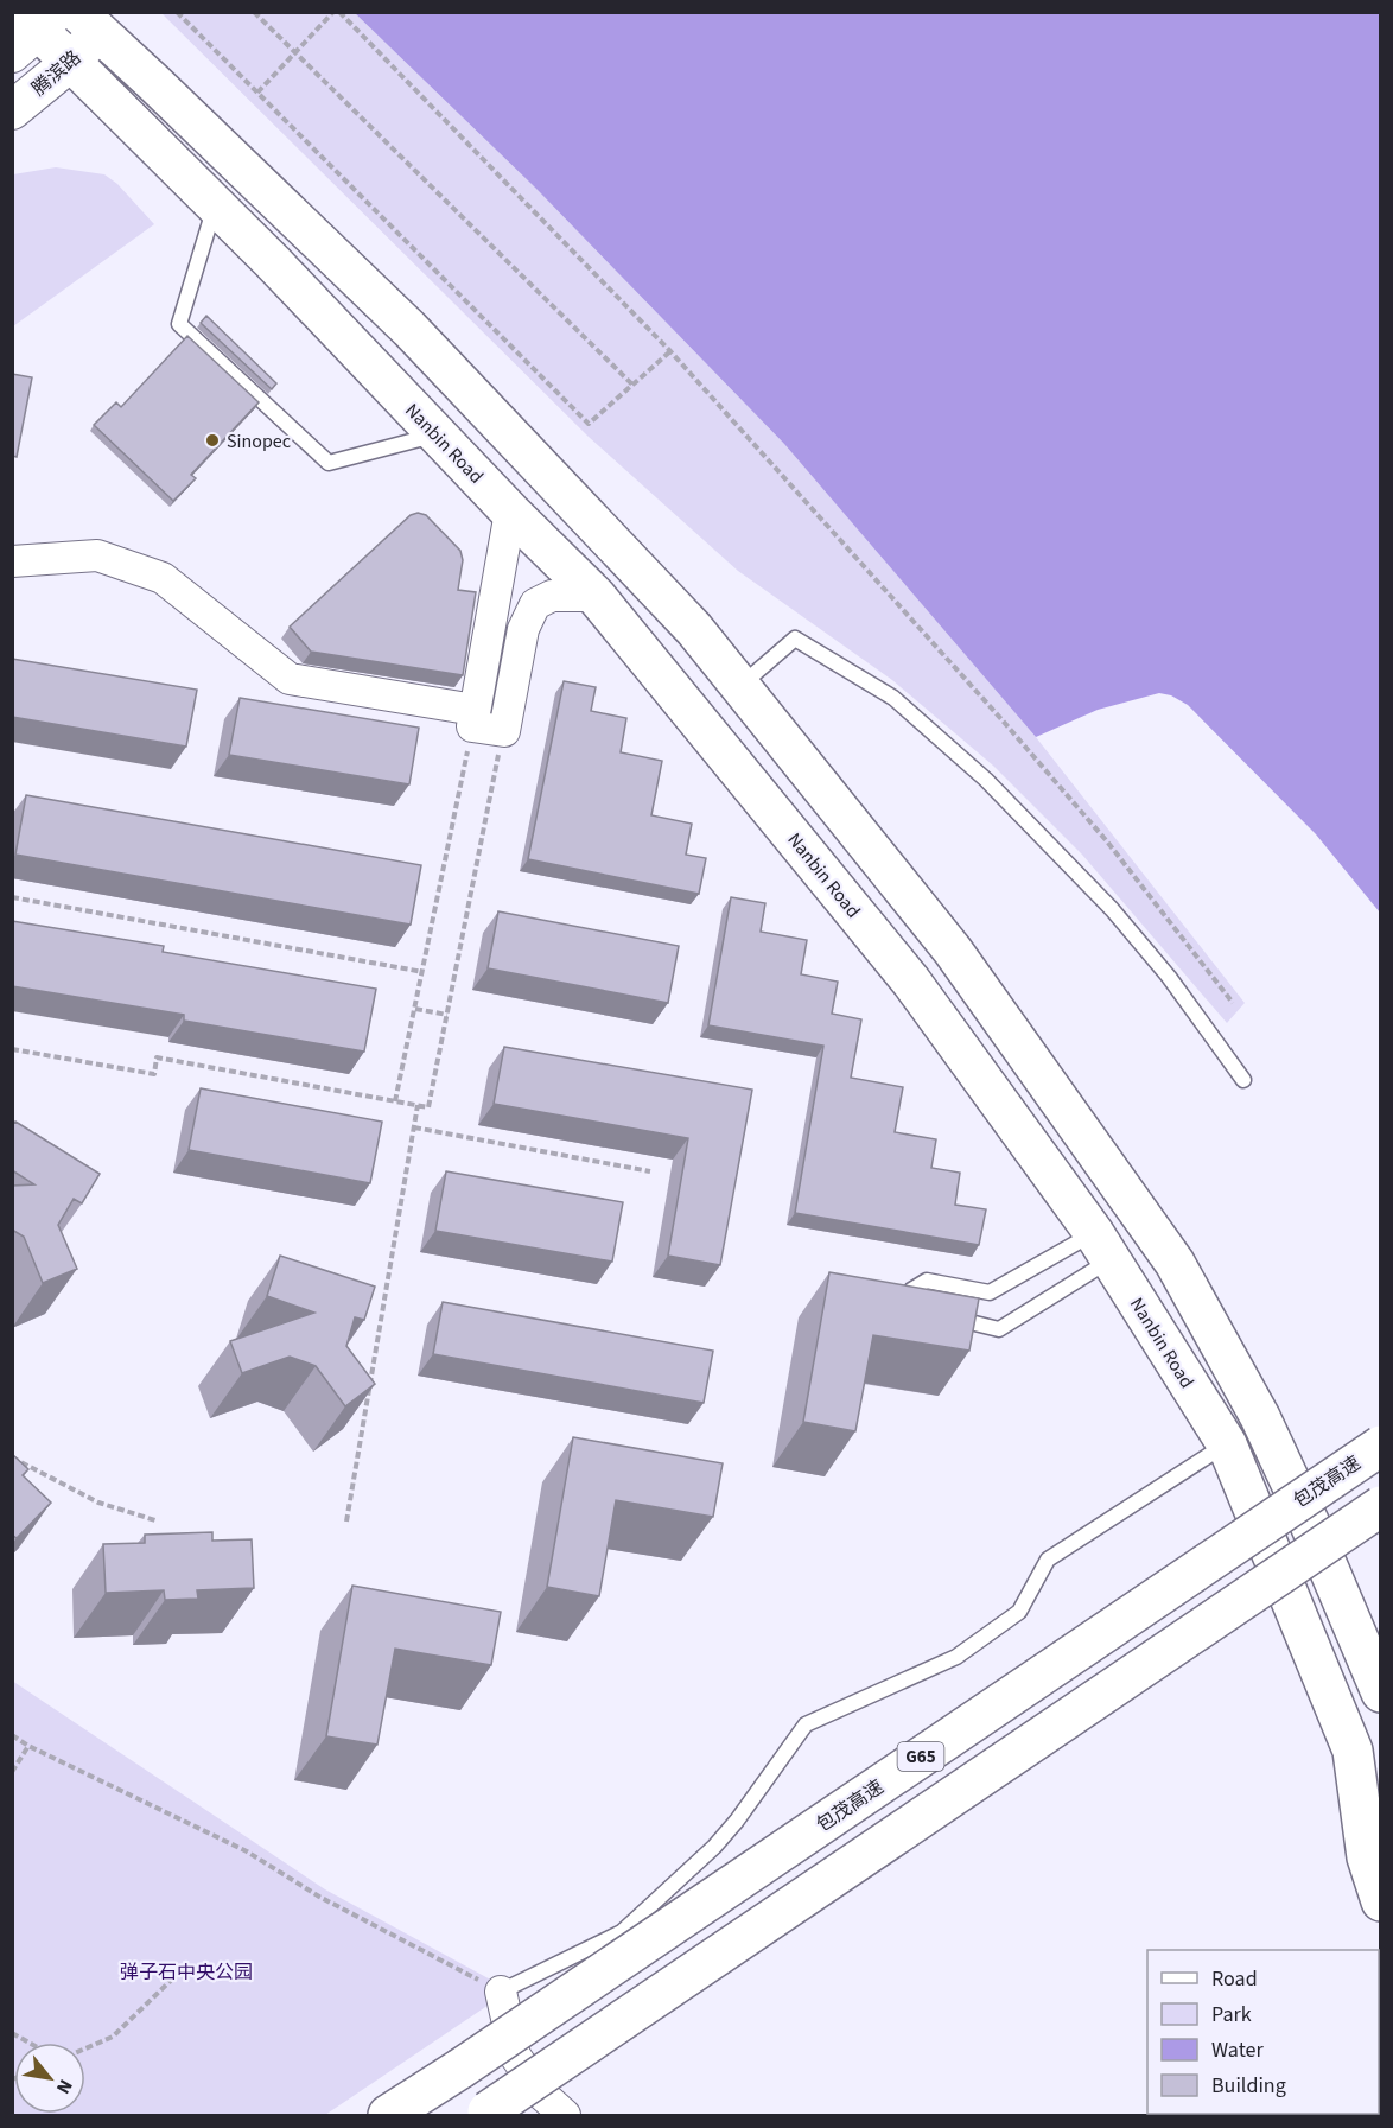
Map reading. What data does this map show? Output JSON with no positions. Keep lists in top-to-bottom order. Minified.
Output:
{"streets":{"main road":["Nanbin Road","包茂高速","G65"],"street":["腾滨路"]},"crossings":[["腾滨路","Nanbin Road"]],"parks":["弹子石中央公园"],"places":["Sinopec"],"legend":["Road","Park","Water","Building"],"north":"bottom right"}
